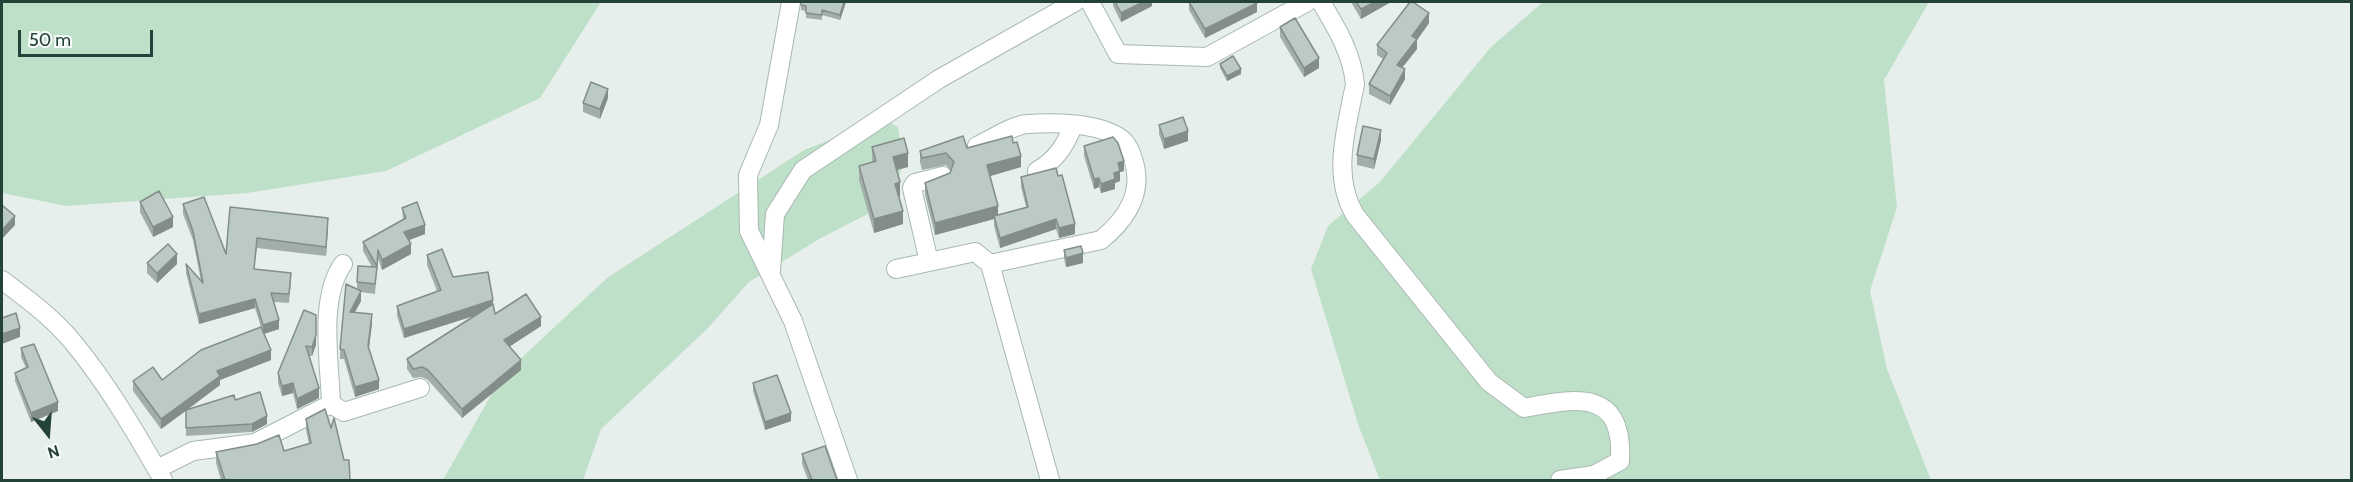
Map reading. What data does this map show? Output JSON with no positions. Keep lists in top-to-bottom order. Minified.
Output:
{"scale_bar":"50 m","north":"bottom"}
